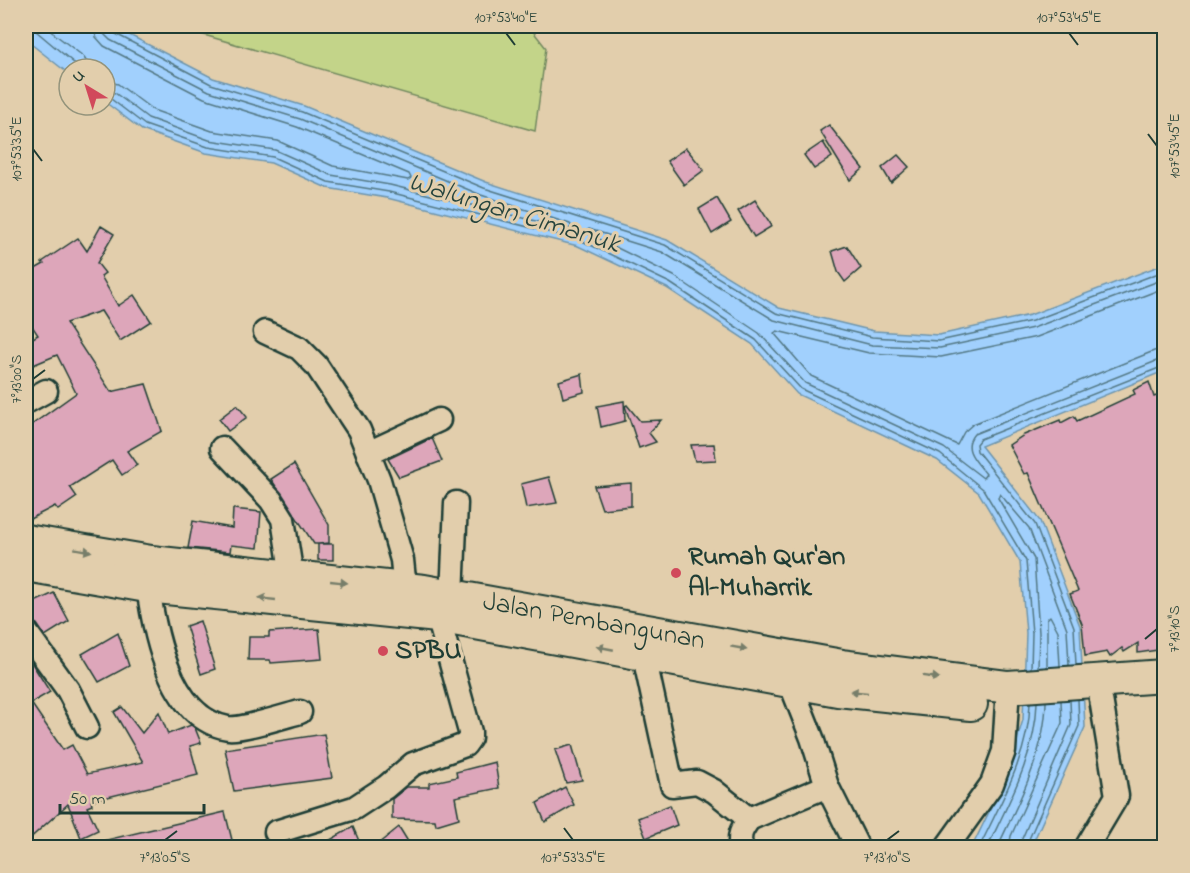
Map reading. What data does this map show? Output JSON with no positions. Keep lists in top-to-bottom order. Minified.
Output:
{"streets":{"main road":["Jalan Pembangunan"]},"water":["Walungan Cimanuk"],"places":["Rumah Qur'an Al-Muharrik","SPBU"],"scale_bar":"50 m","north":"top left","coordinates":["107°53'40\"E","107°53'45\"E","107°53'35\"E","7°13'00\"S","7°13'10\"S","7°13'05\"S"]}
